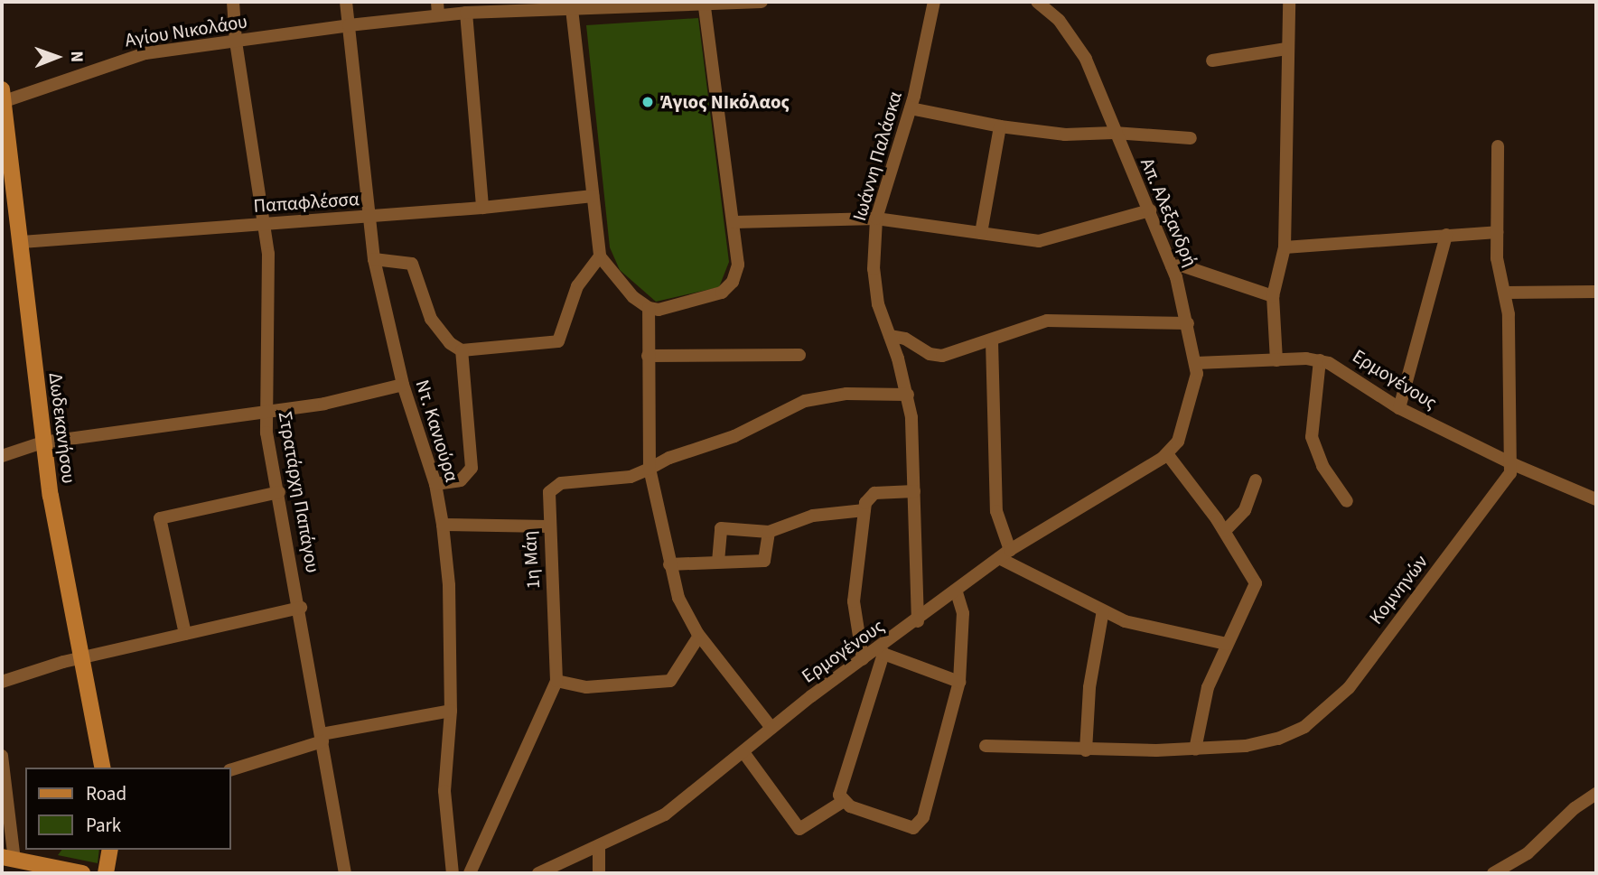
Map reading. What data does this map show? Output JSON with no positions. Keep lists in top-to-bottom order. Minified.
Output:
{"streets":{"street":["Αγίου Νικολάου","Ιωάννη Παλάσκα","Παπαφλέσσα","Απ. Αλεξανδρή","Ερμογένους","Δωδεκανήσου","Ντ. Κανιούρα","Στρατάρχη Παπάγου","1η Μάη","Κομνηνών"]},"crossings":[["Αγίου Νικολάου","Δωδεκανήσου"],["Αγίου Νικολάου","Ντ. Κανιούρα"],["Αγίου Νικολάου","Στρατάρχη Παπάγου"],["Ιωάννη Παλάσκα","Ερμογένους"],["Παπαφλέσσα","Δωδεκανήσου"],["Παπαφλέσσα","Ντ. Κανιούρα"],["Παπαφλέσσα","Στρατάρχη Παπάγου"],["Απ. Αλεξανδρή","Ερμογένους"],["Ερμογένους","Κομνηνών"]],"places":["Άγιος ΝΙκόλαος"],"legend":["Road","Park"],"north":"right"}
